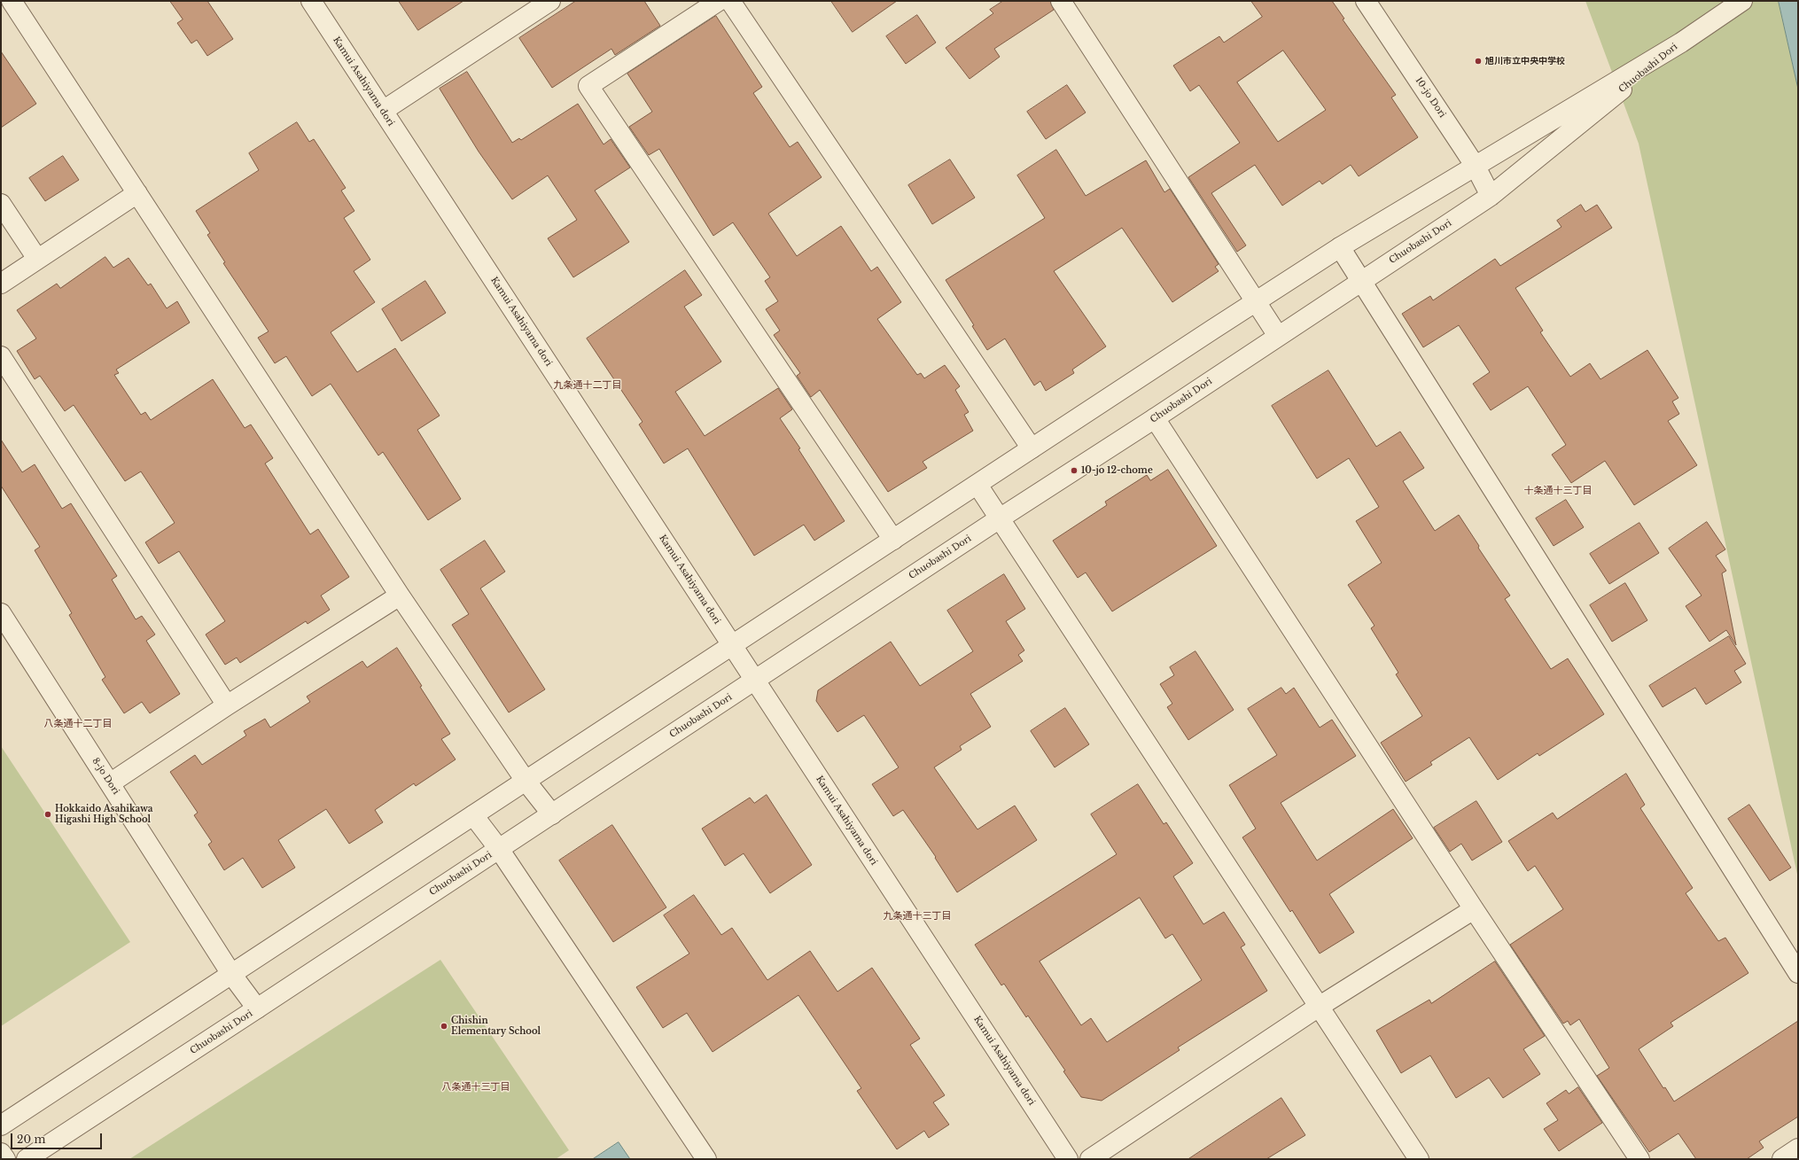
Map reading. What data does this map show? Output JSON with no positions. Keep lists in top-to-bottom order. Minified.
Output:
{"streets":{"street":["Chuobashi Dori","Kamui Asahiyama dori","10-jo Dori","8-jo Dori"]},"crossings":[["Chuobashi Dori","Kamui Asahiyama dori"],["Chuobashi Dori","10-jo Dori"],["Chuobashi Dori","8-jo Dori"]],"districts":["九条通十二丁目","十条通十三丁目","八条通十二丁目","九条通十三丁目","八条通十三丁目"],"places":["旭川市立中央中学校","10-jo 12-chome","Hokkaido Asahikawa Higashi High School","Chishin Elementary School"],"scale_bar":"20 m"}
